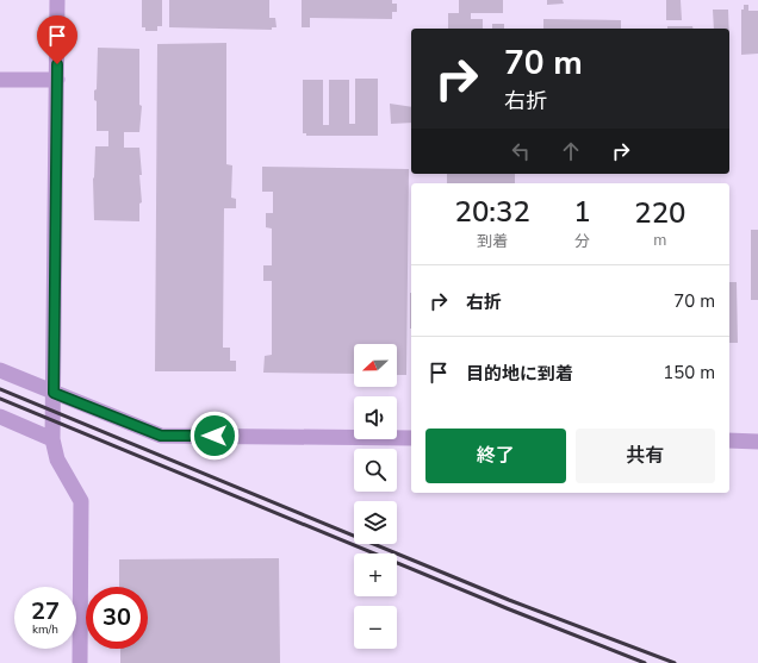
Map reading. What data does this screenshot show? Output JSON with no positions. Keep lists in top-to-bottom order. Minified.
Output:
{"north":"left","page":{"turn":["70 m","右折"],"eta":["20:32","到着","1","分","220","m"],"list":[{"name":"右折","value":"70 m"},{"name":"目的地に到着","value":"150 m"}],"map_buttons":["+","−"],"buttons":["終了","共有"],"speed":"27 km/h","limit":"30"}}
